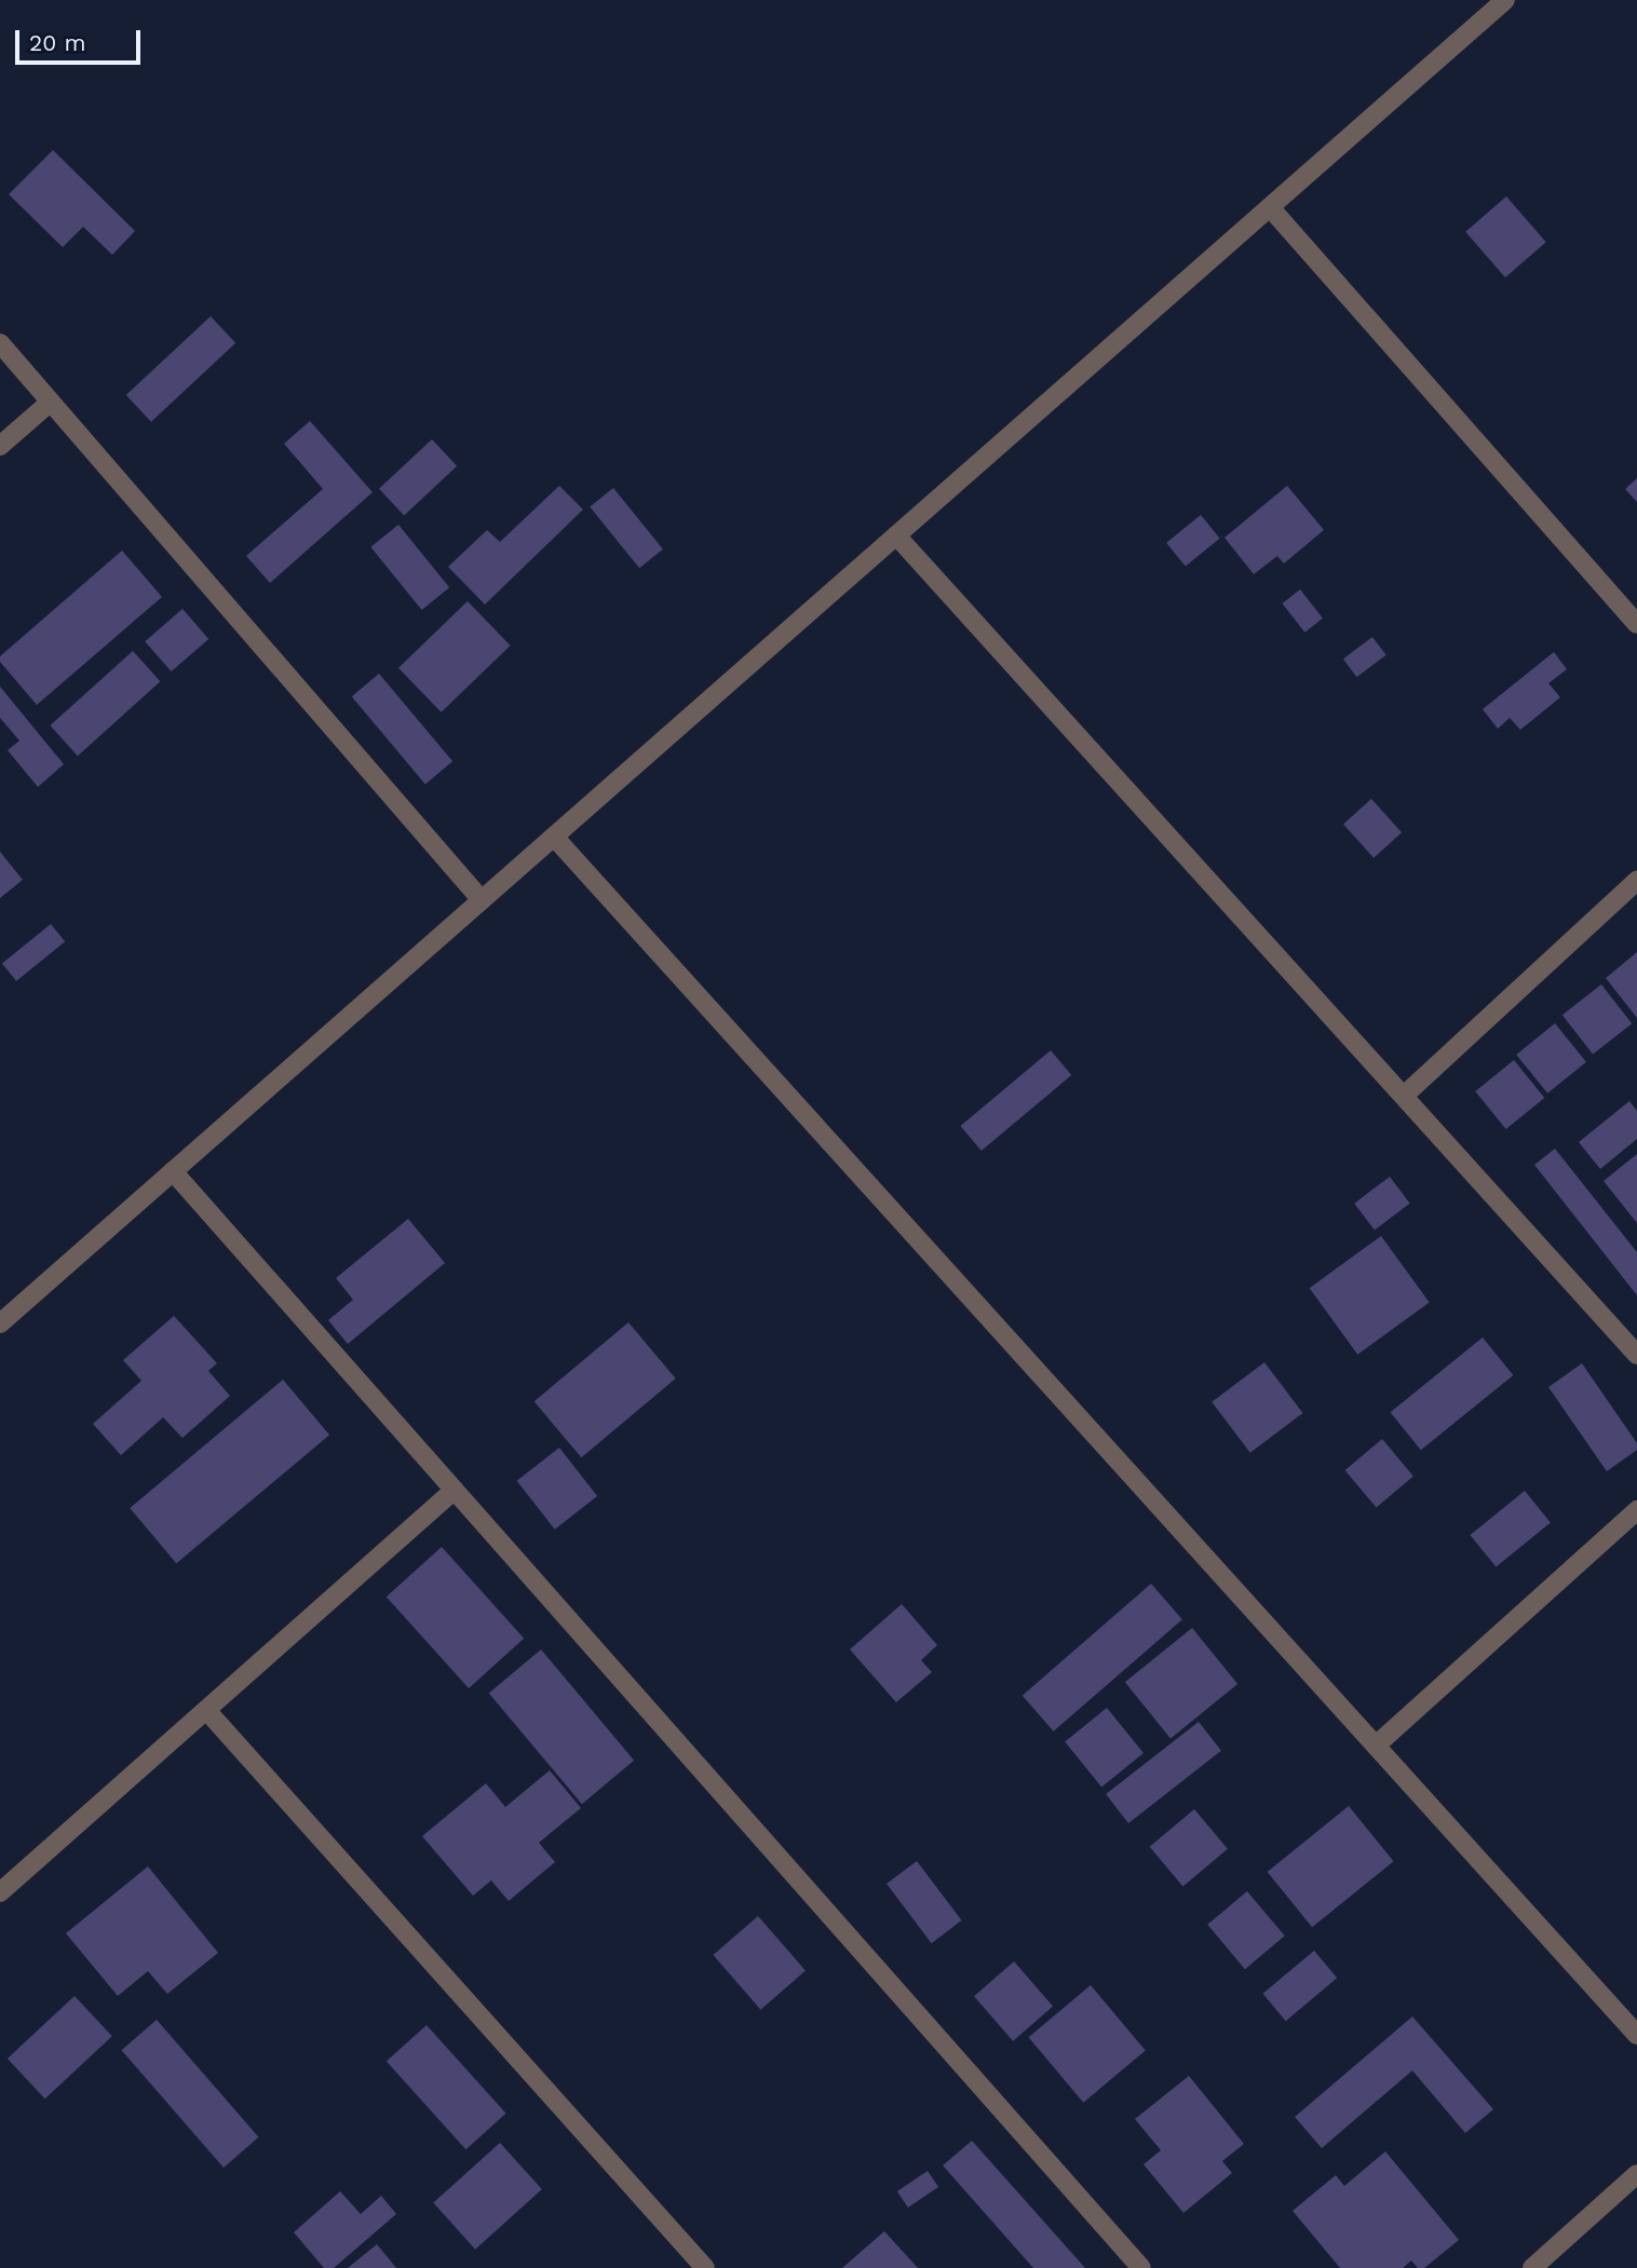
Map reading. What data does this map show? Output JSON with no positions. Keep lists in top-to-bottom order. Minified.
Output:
{"scale_bar":"20 m"}
